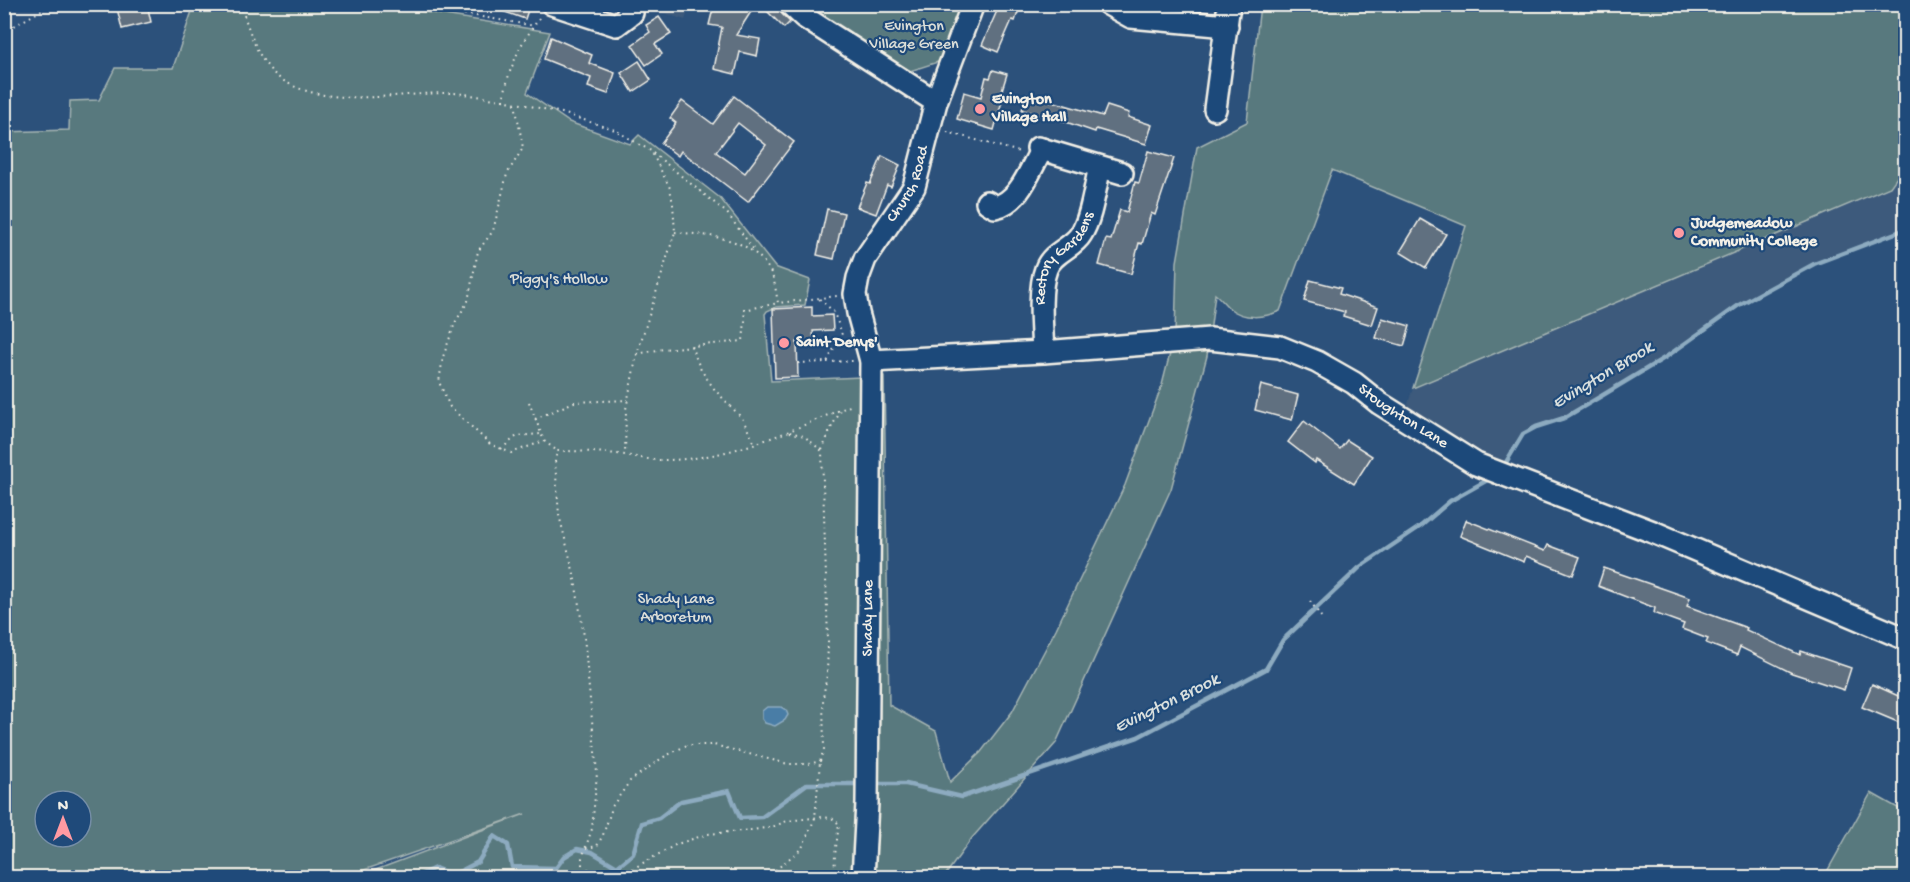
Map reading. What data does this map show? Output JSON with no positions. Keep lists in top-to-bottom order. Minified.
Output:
{"streets":{"street":["Church Road","Rectory Gardens","Stoughton Lane","Shady Lane"]},"crossings":[["Church Road","Stoughton Lane"],["Church Road","Shady Lane"],["Rectory Gardens","Stoughton Lane"],["Stoughton Lane","Shady Lane"]],"water":["Evington Brook"],"parks":["Evington Village Green","Piggy's Hollow","Shady Lane Arboretum"],"places":["Evington Village Hall","Judgemeadow Community College","Saint Denys'"],"north":"top"}
